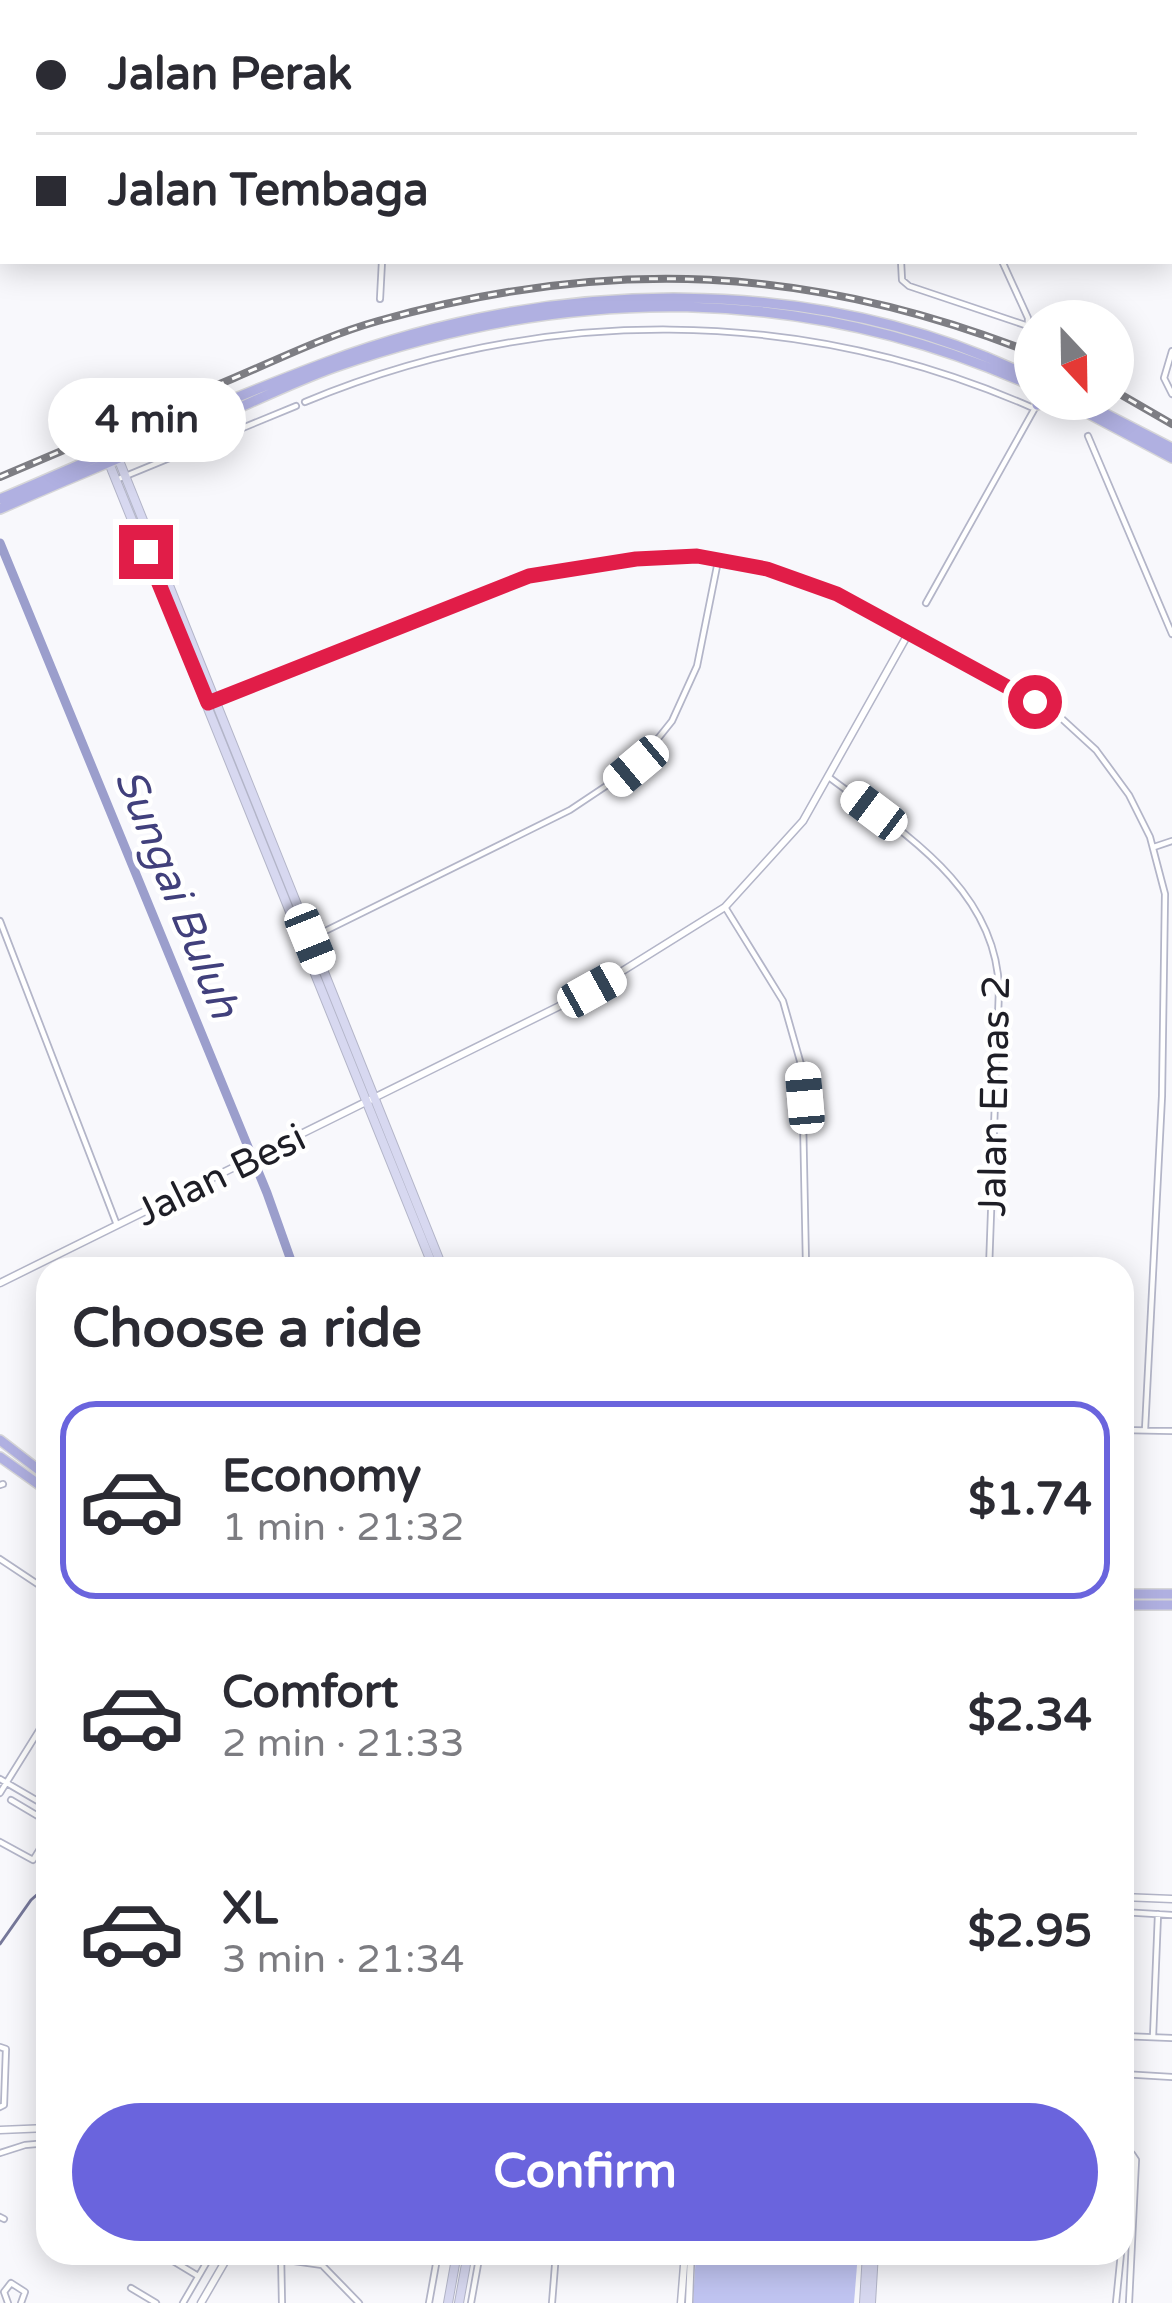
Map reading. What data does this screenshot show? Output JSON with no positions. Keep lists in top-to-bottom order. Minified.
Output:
{"streets":{"street":["Jalan Emas 2","Jalan Besi"]},"crossings":[["Jalan Emas 2","Jalan Besi"]],"water":["Sungai Buluh"],"north":"bottom","page":{"banner":["Jalan Perak","Jalan Tembaga"],"bubble":"4 min","heading":"Choose a ride","list":[{"name":"Economy","note":"1 min · 21:32","value":"$1.74"},{"name":"Comfort","note":"2 min · 21:33","value":"$2.34"},{"name":"XL","note":"3 min · 21:34","value":"$2.95"}],"buttons":"Confirm"}}
